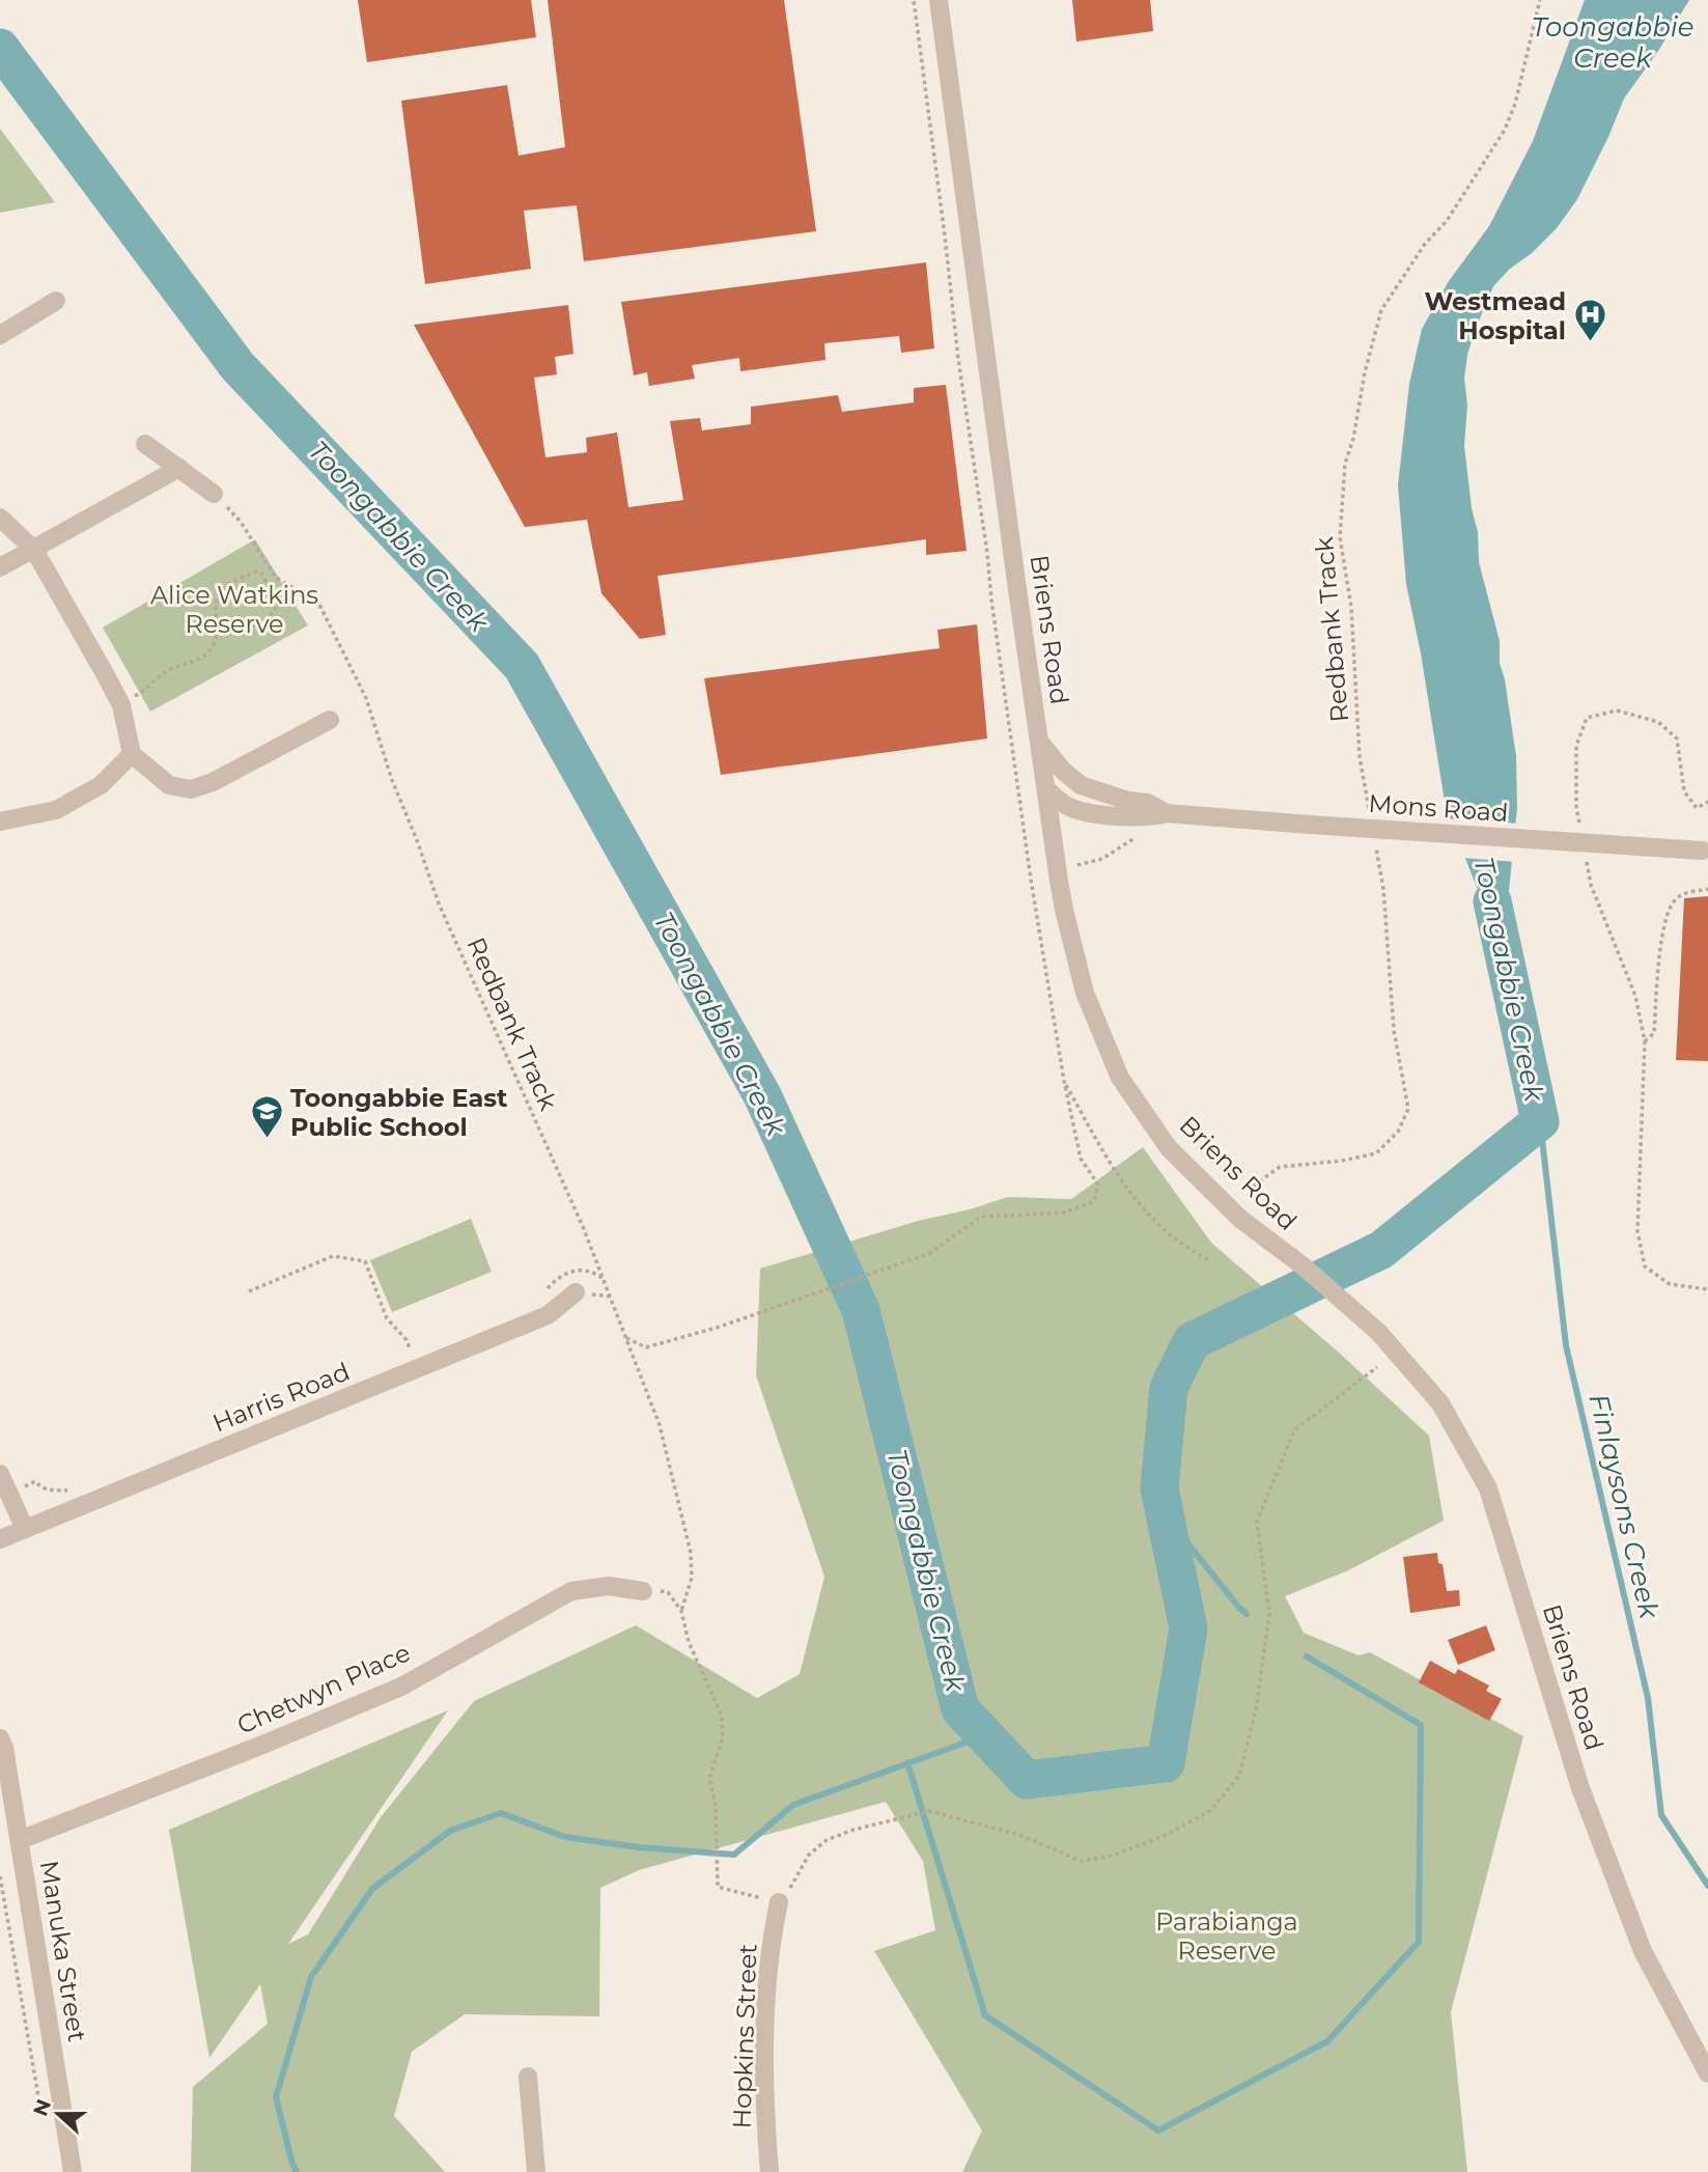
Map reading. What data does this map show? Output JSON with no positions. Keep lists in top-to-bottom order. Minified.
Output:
{"streets":{"street":["Briens Road","Mons Road","Harris Road","Chetwyn Place","Manuka Street","Hopkins Street"],"path":["Redbank Track"]},"crossings":[["Briens Road","Mons Road"],["Chetwyn Place","Manuka Street"]],"water":["Toongabbie Creek","Finlaysons Creek"],"parks":["Alice Watkins Reserve","Parabianga Reserve"],"places":{"hospital":["Westmead Hospital"],"school or university":["Toongabbie East Public School"]},"north":"left"}
